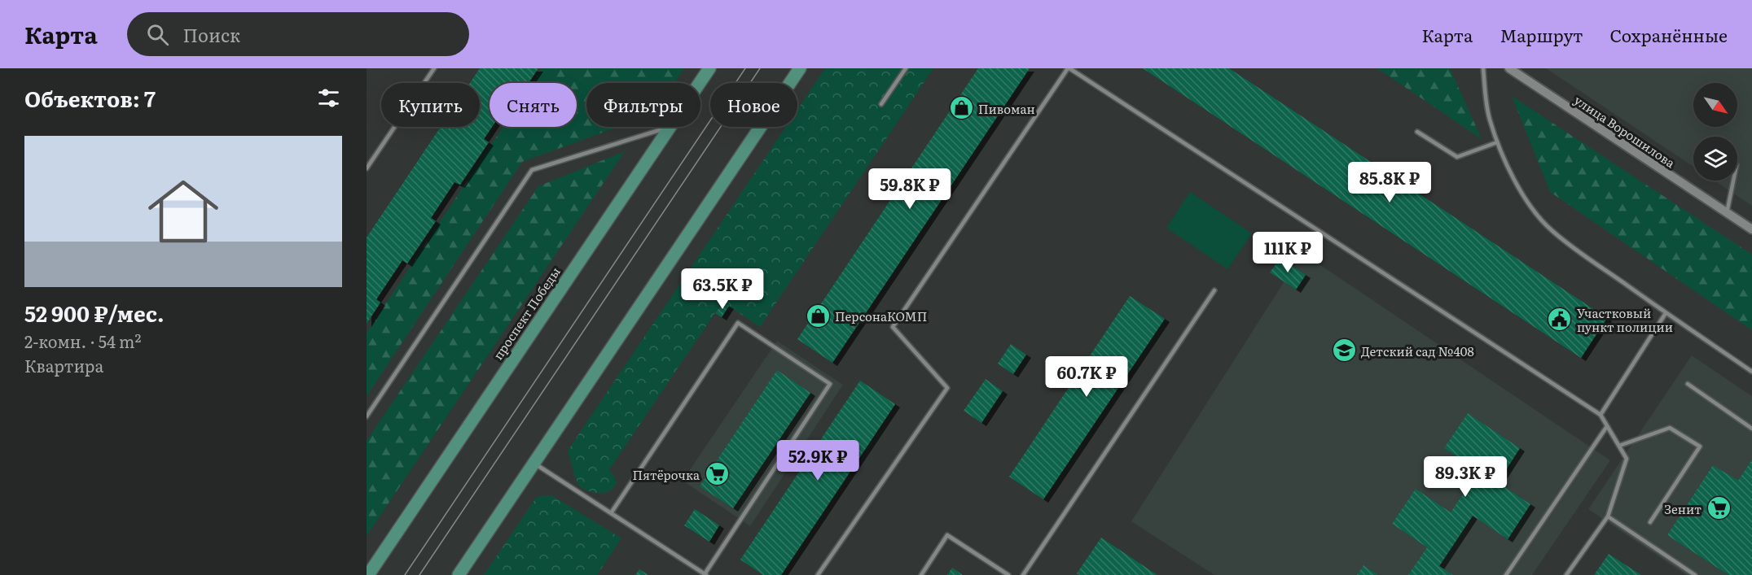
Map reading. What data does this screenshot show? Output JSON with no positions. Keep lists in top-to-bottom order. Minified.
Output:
{"streets":{"main road":["проспект Победы"],"street":["улица Ворошилова"]},"places":{"shop":["Пивоман","ПерсонаКОМП"],"public building":["Участковый пункт полиции"],"school or university":["Детский сад №408"],"supermarket":["Пятёрочка","Зенит"]},"north":"bottom right","page":{"header":"Карта","search":"Поиск","nav":["Карта","Маршрут","Сохранённые"],"heading":"Объектов: 7","chip":["Купить","Снять","Фильтры","Новое"],"list":[{"name":"52 900 ₽/мес.","note":"2-комн. · 54 m² · Квартира"}],"price":["85.8K ₽","59.8K ₽","111K ₽","63.5K ₽","60.7K ₽","52.9K ₽","89.3K ₽"]}}
